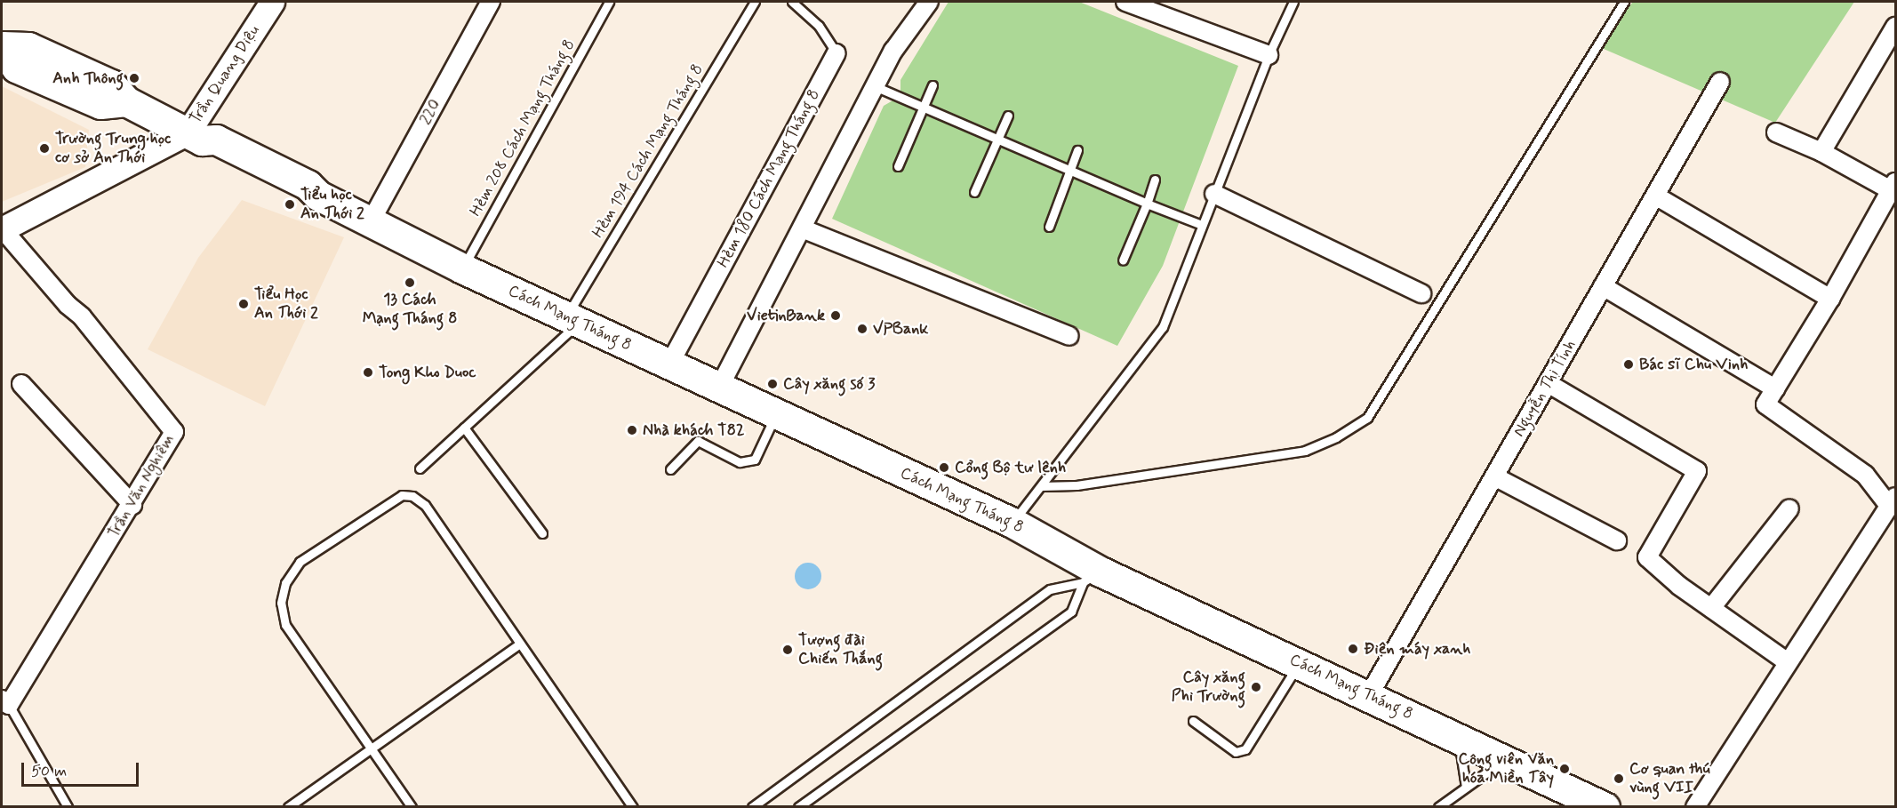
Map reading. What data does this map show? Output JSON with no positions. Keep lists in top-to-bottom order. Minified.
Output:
{"streets":{"highway":["Cách Mạng Tháng 8"],"street":["Trần Quang Diệu","220","Hẻm 180 Cách Mạng Tháng 8","Nguyễn Thị Tính","Trần Văn Nghiêm"],"lane":["Hẻm 208 Cách Mạng Tháng 8","Hẻm 194 Cách Mạng Tháng 8"]},"crossings":[["Trần Quang Diệu","Cách Mạng Tháng 8"],["Trần Quang Diệu","Trần Văn Nghiêm"],["220","Cách Mạng Tháng 8"],["Hẻm 208 Cách Mạng Tháng 8","Cách Mạng Tháng 8"],["Hẻm 194 Cách Mạng Tháng 8","Cách Mạng Tháng 8"],["Hẻm 180 Cách Mạng Tháng 8","Cách Mạng Tháng 8"],["Cách Mạng Tháng 8","Nguyễn Thị Tính"]],"places":["Anh Thông","Trường Trung học cơ sở An Thới","Tiểu học An Thới 2","13 Cách Mạng Tháng 8","Tiểu Học An Thới 2","VietinBank","VPBank","Bác sĩ Chu Vinh","Tong Kho Duoc","Cây xăng số 3","Nhà khách T82","Cổng Bộ tư lệnh","Điện máy xanh","Tượng đài Chiến Thắng","Cây xăng Phi Trường","Công viên Văn hóa Miền Tây","Cơ quan thú vùng VII"],"scale_bar":"50 m"}
